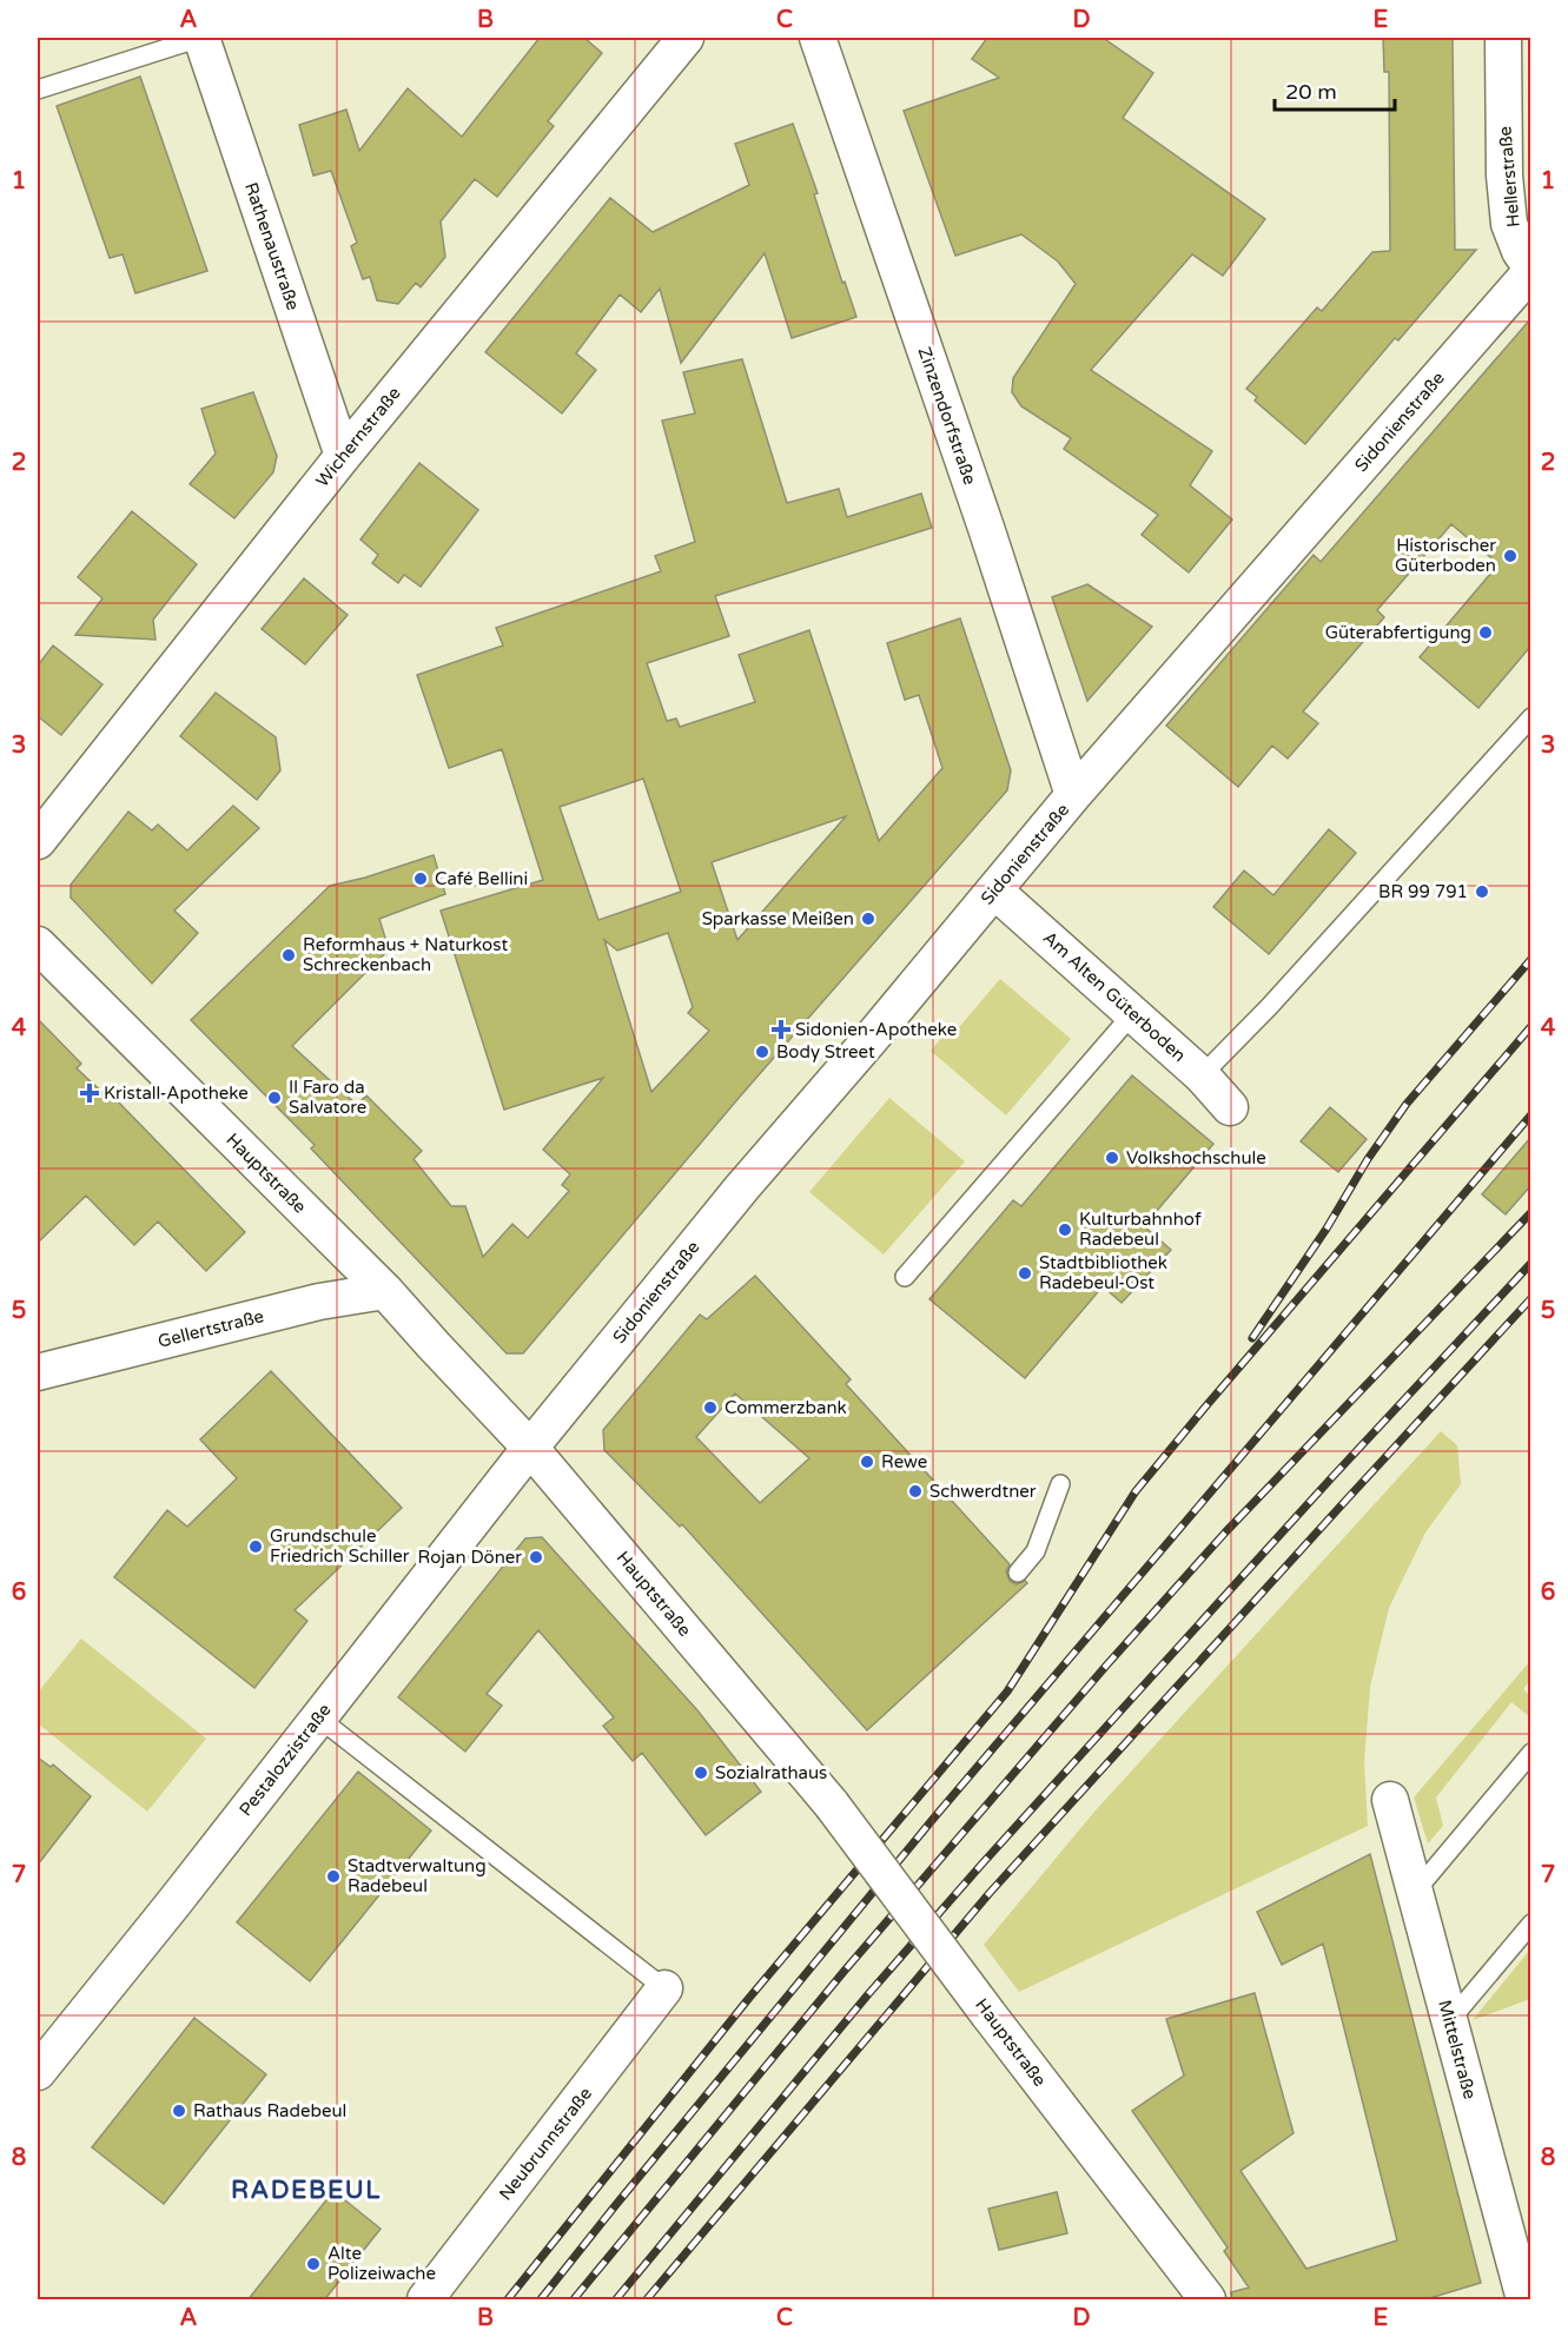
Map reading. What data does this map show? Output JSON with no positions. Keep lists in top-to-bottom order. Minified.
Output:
{"streets":{"street":["Hellerstraße","Rathenaustraße","Zinzendorfstraße","Sidonienstraße","Wichernstraße","Am Alten Güterboden","Hauptstraße","Gellertstraße","Pestalozzistraße","Mittelstraße","Neubrunnstraße"]},"crossings":[["Hellerstraße","Sidonienstraße"],["Rathenaustraße","Wichernstraße"],["Zinzendorfstraße","Sidonienstraße"],["Sidonienstraße","Am Alten Güterboden"],["Sidonienstraße","Hauptstraße"],["Sidonienstraße","Pestalozzistraße"],["Hauptstraße","Gellertstraße"],["Hauptstraße","Pestalozzistraße"]],"districts":["RADEBEUL"],"places":{"other":["Historischer Güterboden","Güterabfertigung","Café Bellini","BR 99 791","Sparkasse Meißen","Reformhaus + Naturkost Schreckenbach","Body Street","Il Faro da Salvatore","Volkshochschule","Kulturbahnhof Radebeul","Stadtbibliothek Radebeul-Ost","Commerzbank","Rewe","Schwerdtner","Grundschule Friedrich Schiller","Rojan Döner","Sozialrathaus","Stadtverwaltung Radebeul","Rathaus Radebeul","Alte Polizeiwache"],"health":["Sidonien-Apotheke","Kristall-Apotheke"]},"scale_bar":"20 m","grid":{"columns":["A","B","C","D","E"],"rows":["1","2","3","4","5","6","7","8"]}}
